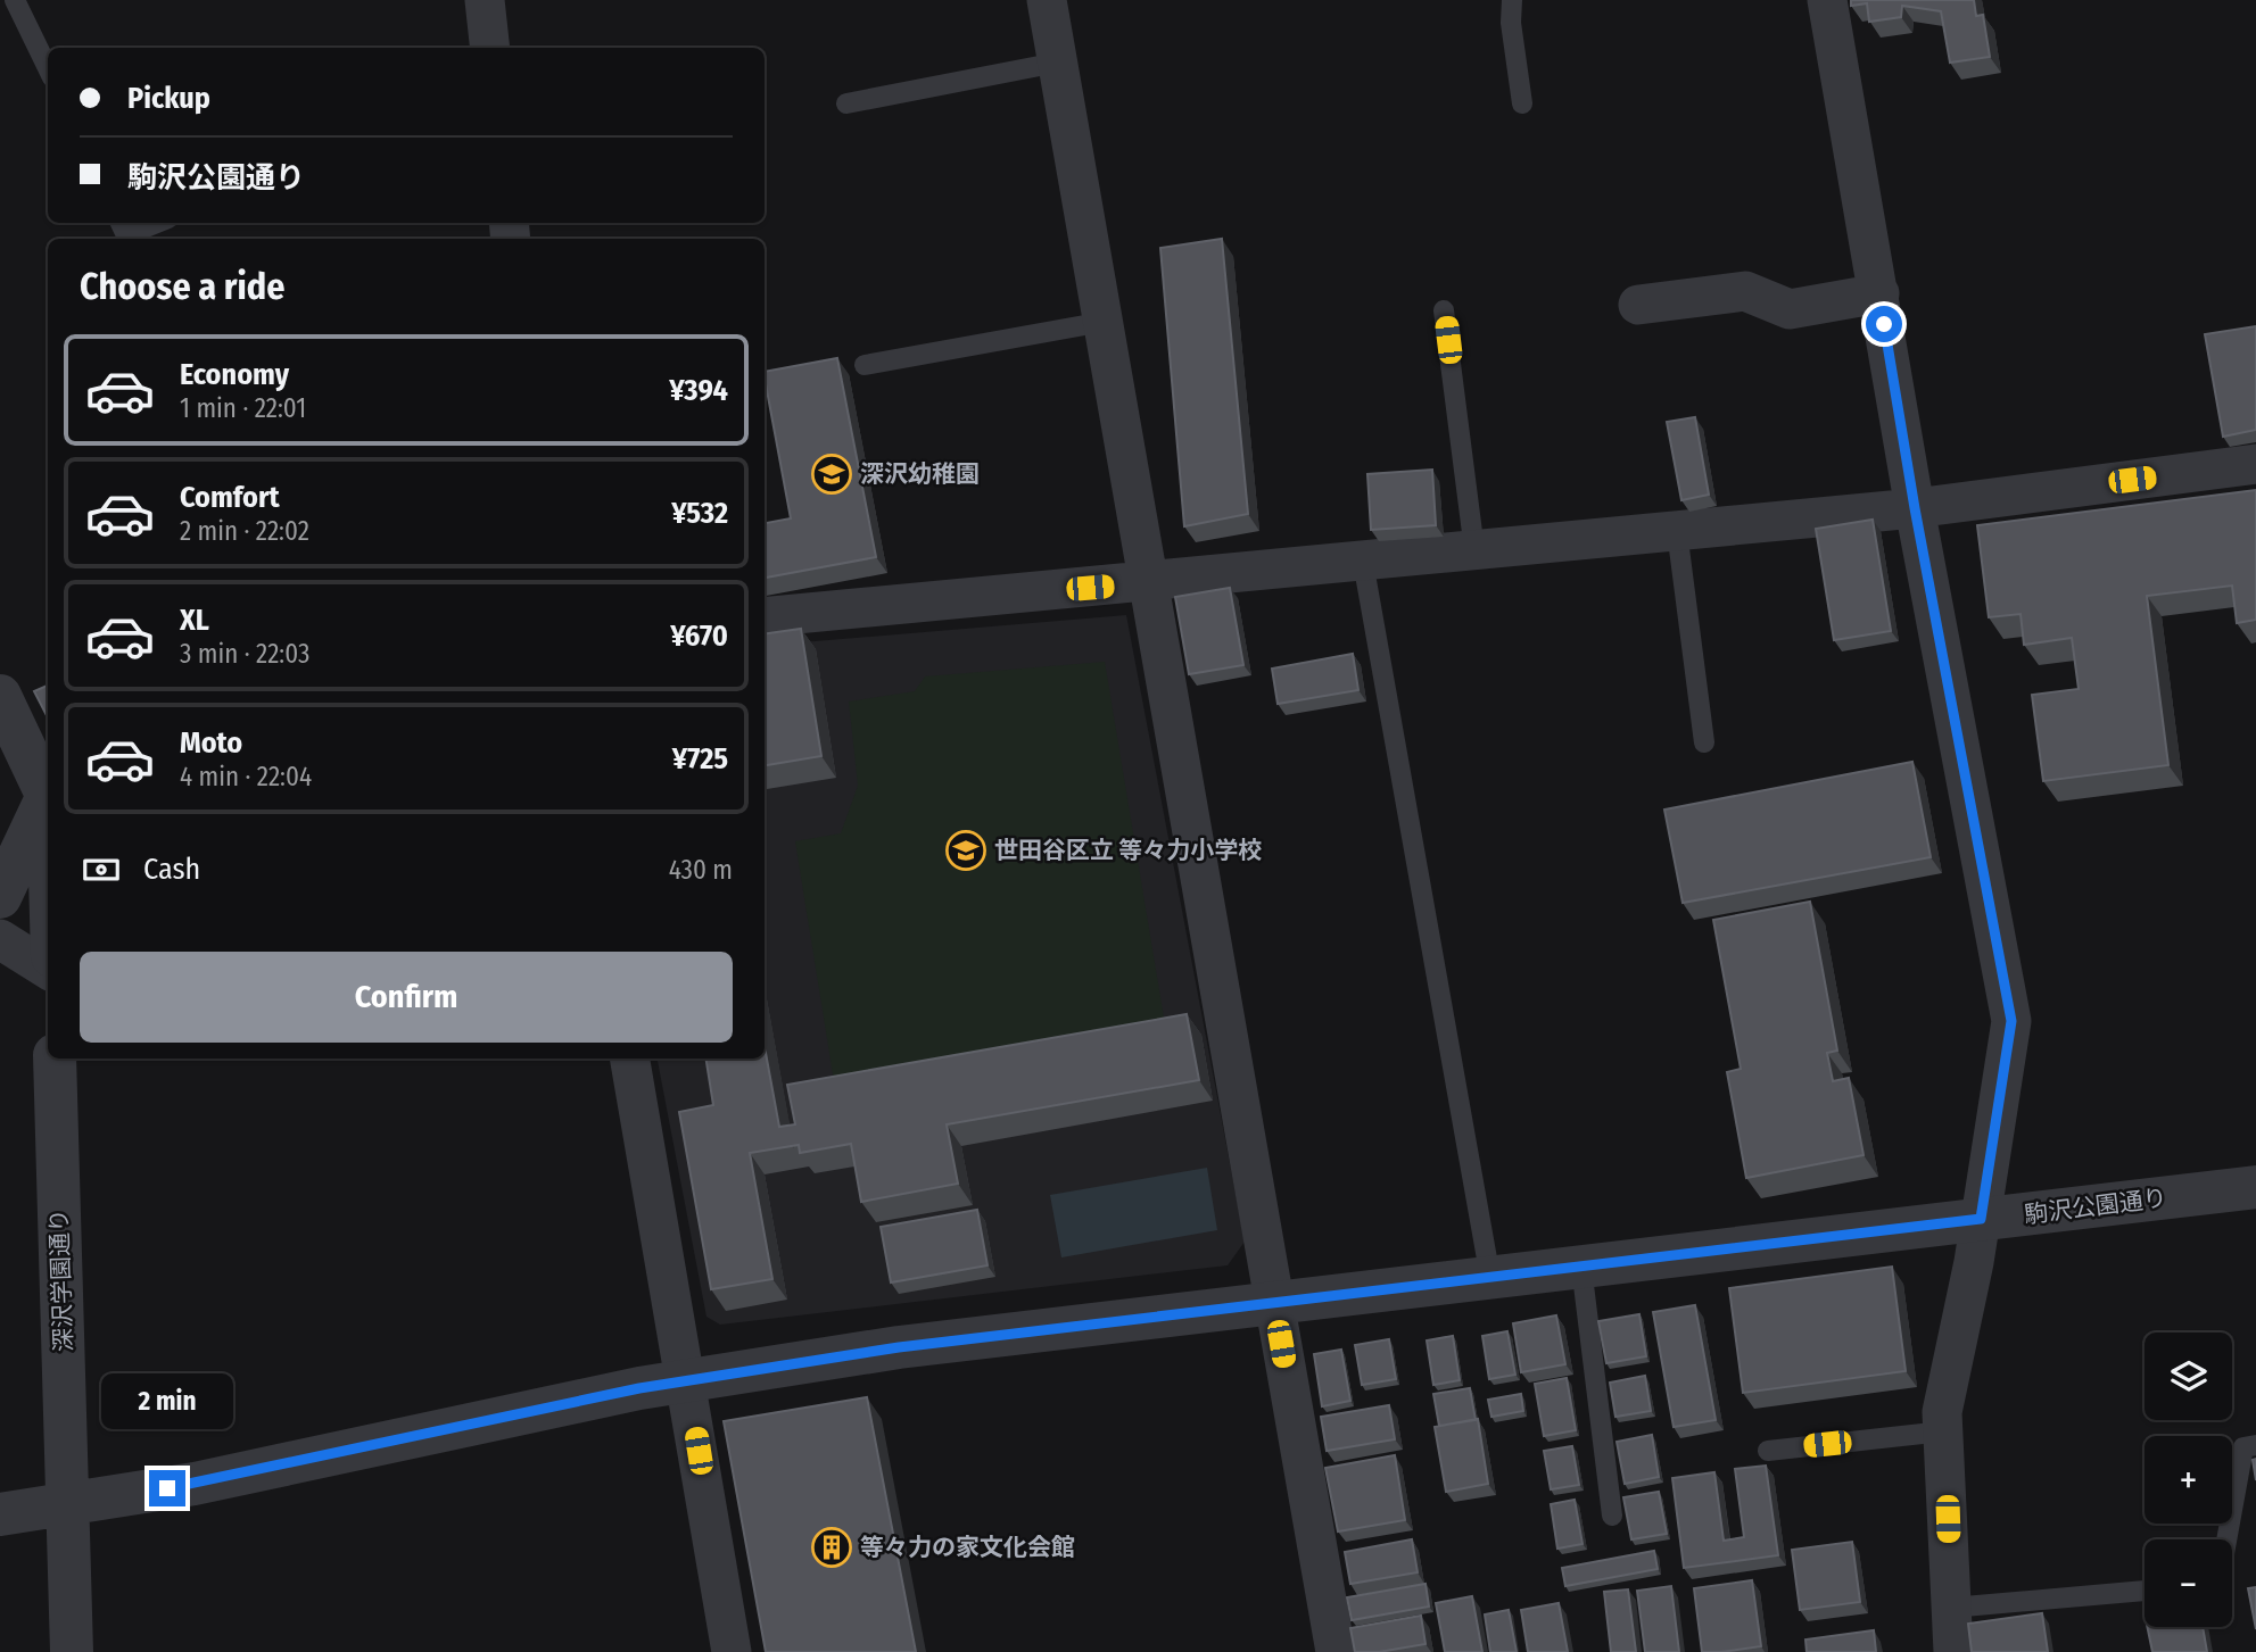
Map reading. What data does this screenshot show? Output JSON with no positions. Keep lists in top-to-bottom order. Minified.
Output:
{"streets":{"street":["駒沢公園通り","深沢学園通り"]},"crossings":[["駒沢公園通り","深沢学園通り"]],"places":{"school or university":["深沢幼稚園","世田谷区立 等々力小学校"],"building":["等々力の家文化会館"]},"page":{"banner":["Pickup","駒沢公園通り"],"heading":"Choose a ride","list":[{"name":"Economy","note":"1 min · 22:01","value":"¥394"},{"name":"Comfort","note":"2 min · 22:02","value":"¥532"},{"name":"XL","note":"3 min · 22:03","value":"¥670"},{"name":"Moto","note":"4 min · 22:04","value":"¥725"}],"pay":["Cash","430 m"],"buttons":"Confirm","map_buttons":["+","−"],"bubble":"2 min"}}
